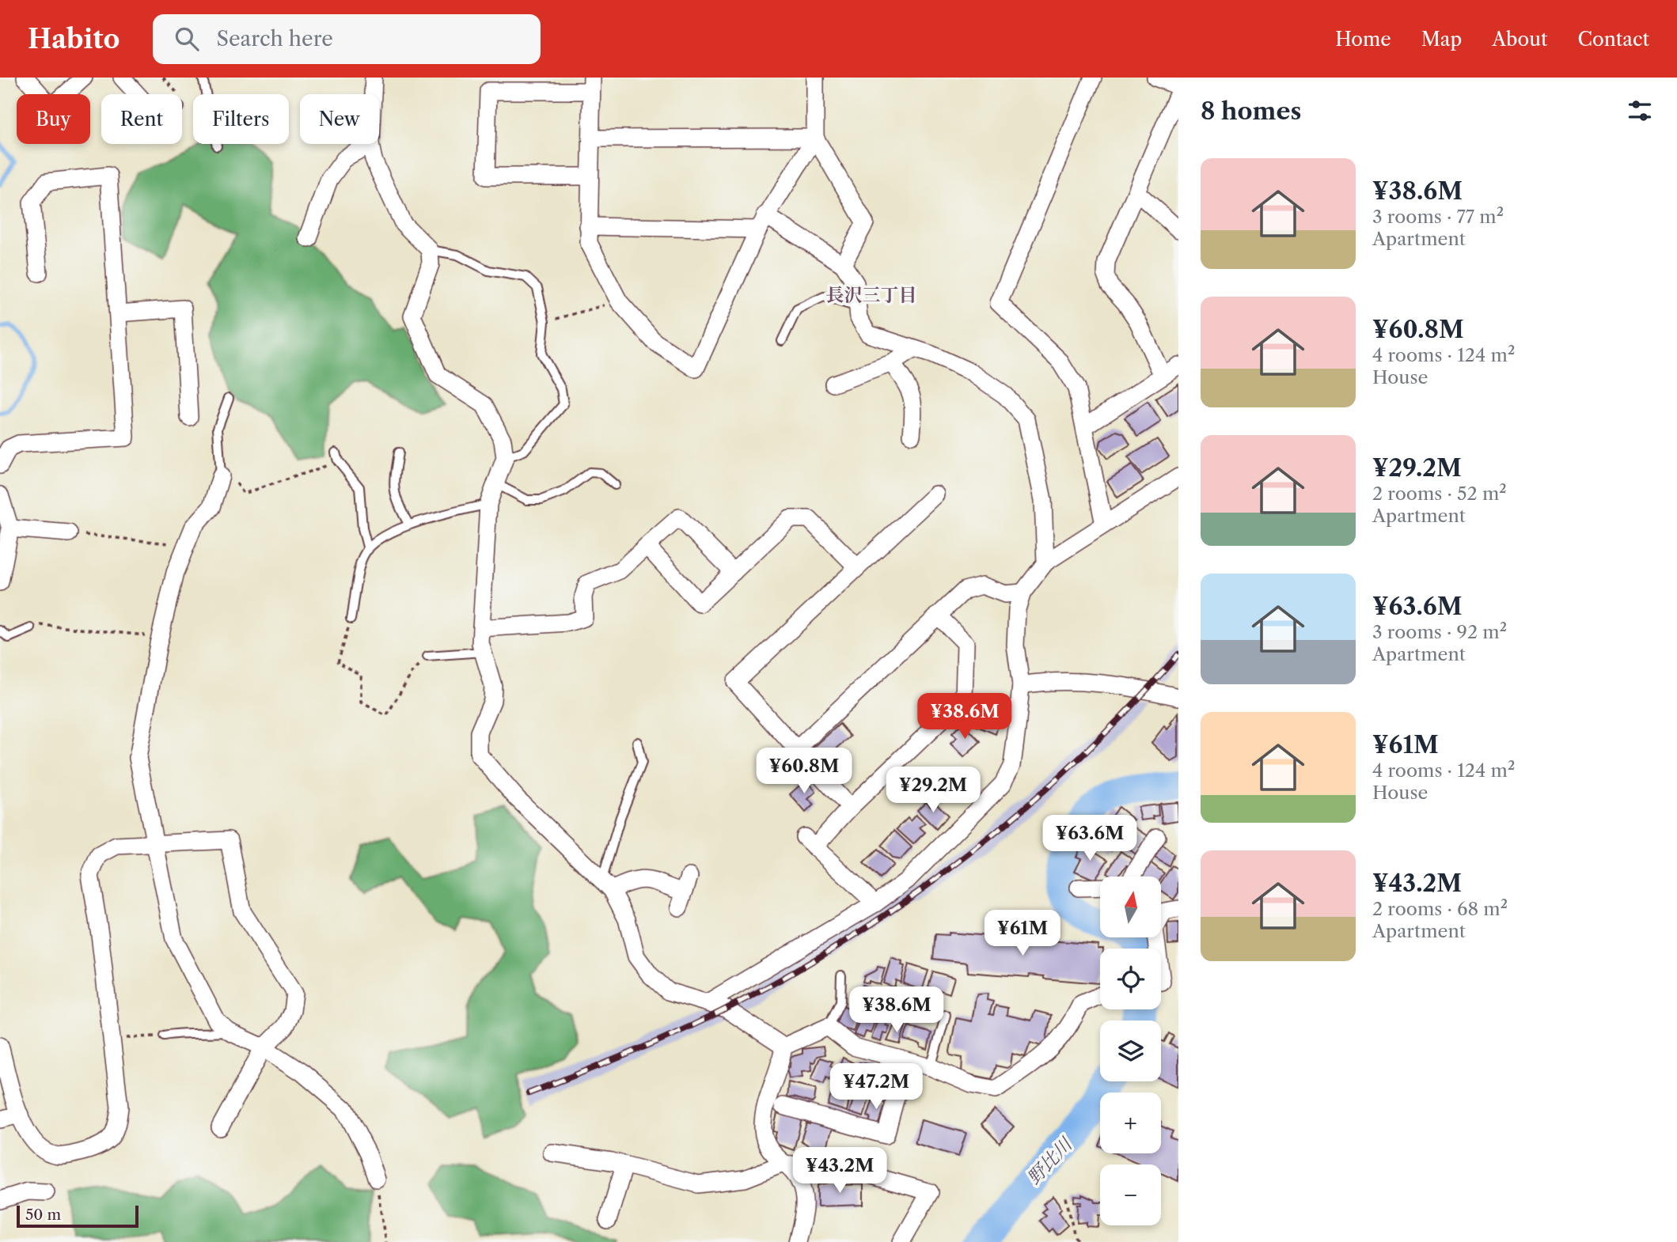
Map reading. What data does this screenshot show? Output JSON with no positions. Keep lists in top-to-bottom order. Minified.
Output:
{"districts":["長沢三丁目"],"water":["野比川"],"scale_bar":"50 m","north":"top","page":{"header":"Habito","search":"Search here","nav":["Home","Map","About","Contact"],"heading":"8 homes","chip":["Buy","Rent","Filters","New"],"list":[{"name":"¥38.6M","note":"3 rooms · 77 m² · Apartment"},{"name":"¥60.8M","note":"4 rooms · 124 m² · House"},{"name":"¥29.2M","note":"2 rooms · 52 m² · Apartment"},{"name":"¥63.6M","note":"3 rooms · 92 m² · Apartment"},{"name":"¥61M","note":"4 rooms · 124 m² · House"},{"name":"¥43.2M","note":"2 rooms · 68 m² · Apartment"}],"price":["¥38.6M","¥60.8M","¥29.2M","¥63.6M","¥61M","¥38.6M","¥47.2M","¥43.2M"],"map_buttons":["+","−"],"scale":"50 m"}}
